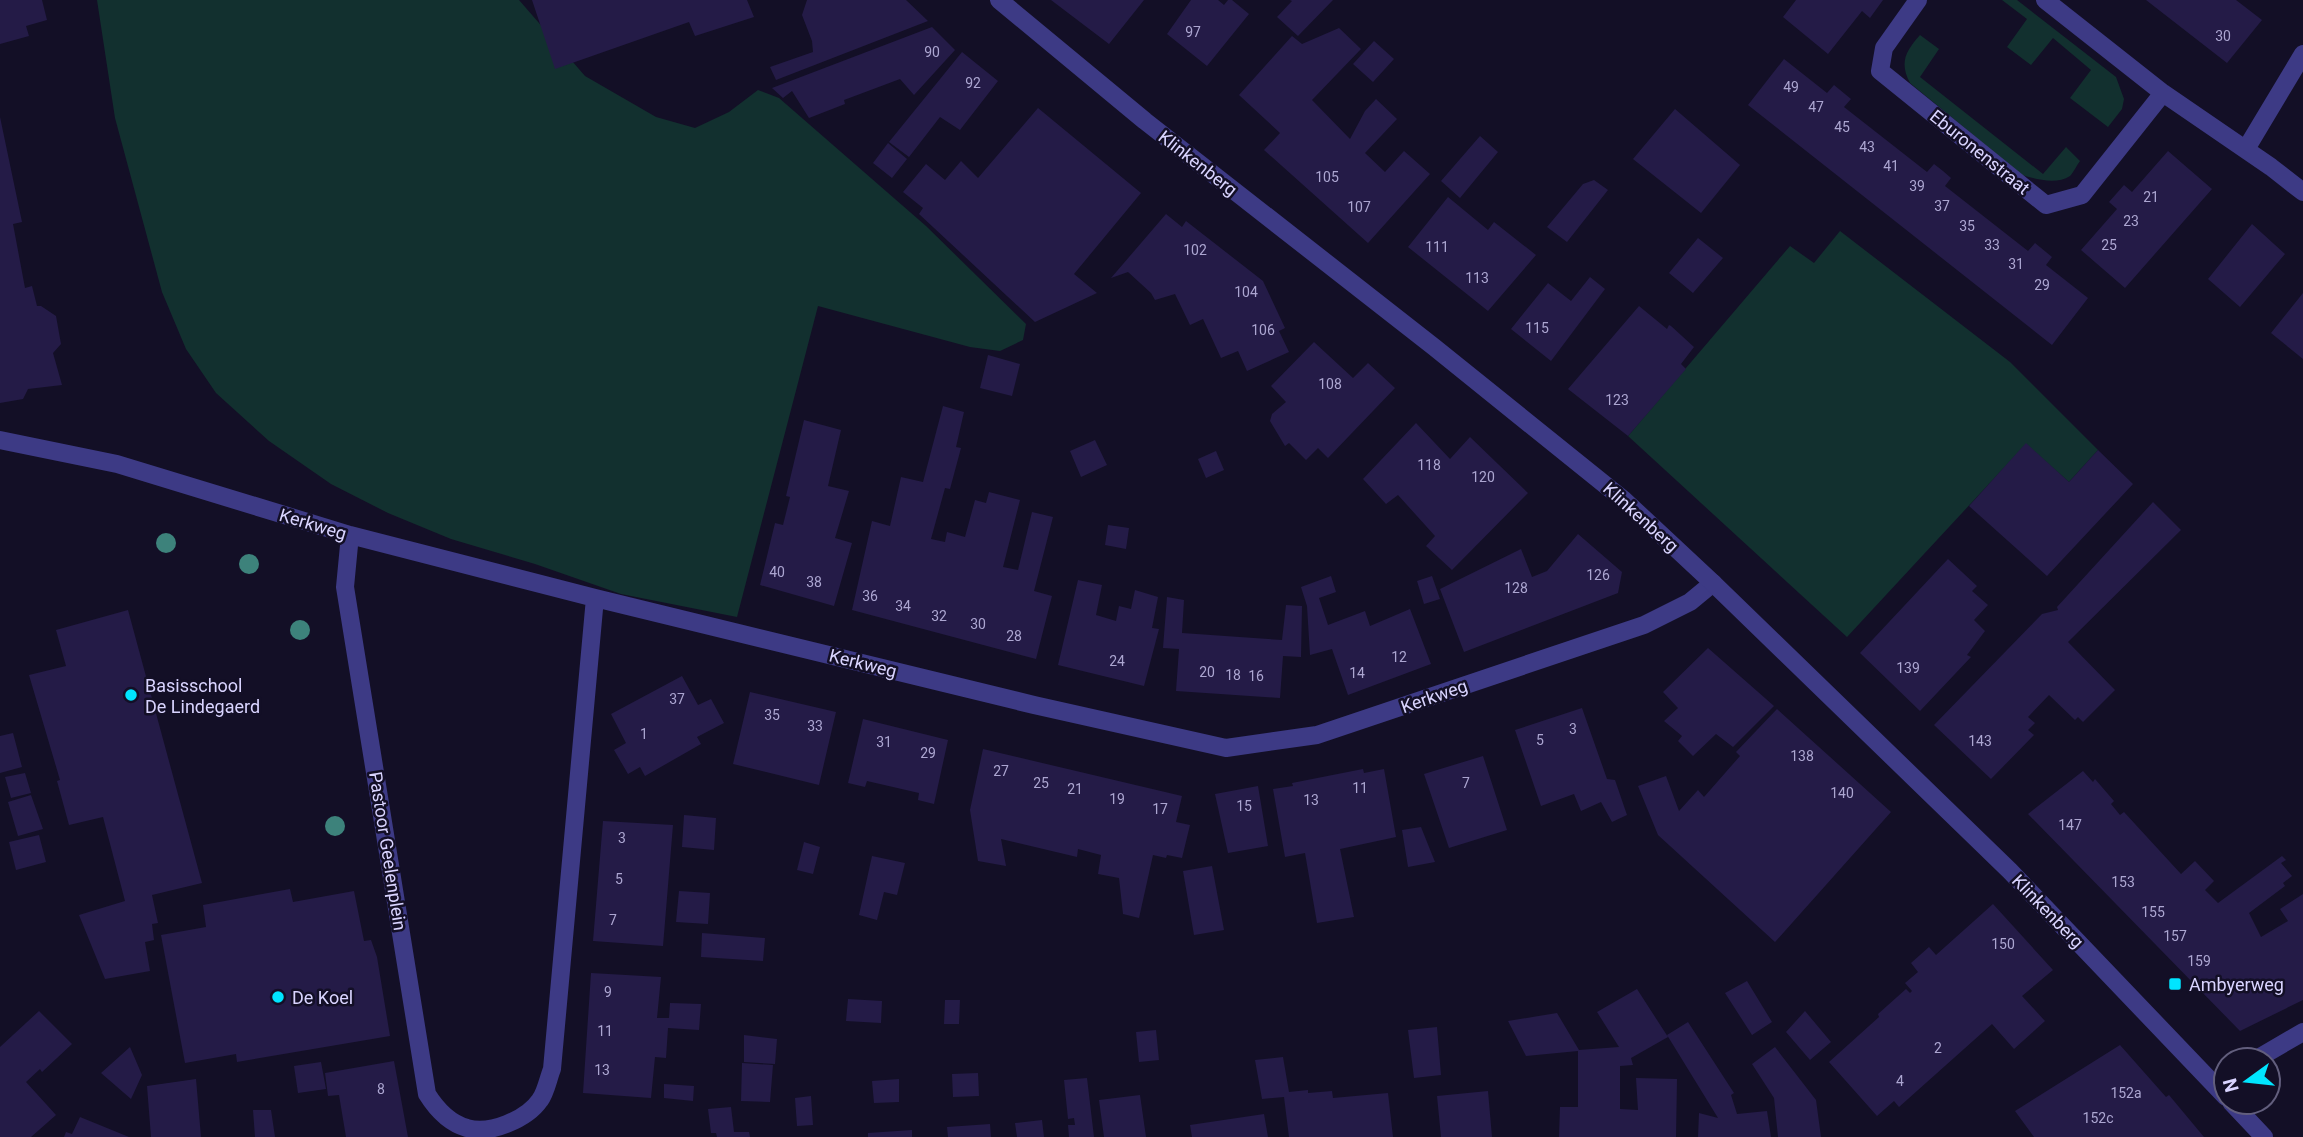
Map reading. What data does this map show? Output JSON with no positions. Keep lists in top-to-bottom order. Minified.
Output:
{"streets":{"street":["Eburonenstraat","Klinkenberg","Kerkweg","Pastoor Geelenplein"]},"crossings":[["Klinkenberg","Kerkweg"],["Kerkweg","Pastoor Geelenplein"]],"places":{"other":["Basisschool De Lindegaerd","De Koel"],"transit":["Ambyerweg"]},"house_numbers":["97","30","90","92","49","47","45","43","41","105","39","21","37","107","23","35","33","25","111","102","31","113","29","104","115","106","108","123","118","120","40","126","38","128","36","34","32","30","28","12","24","139","20","14","18","16","37","35","33","3","1","5","143","31","29","138","27","25","7","11","21","140","19","13","15","17","147","3","5","153","155","7","157","150","159","9","11","2","13","4","8","152a","152c"],"north":"left"}
